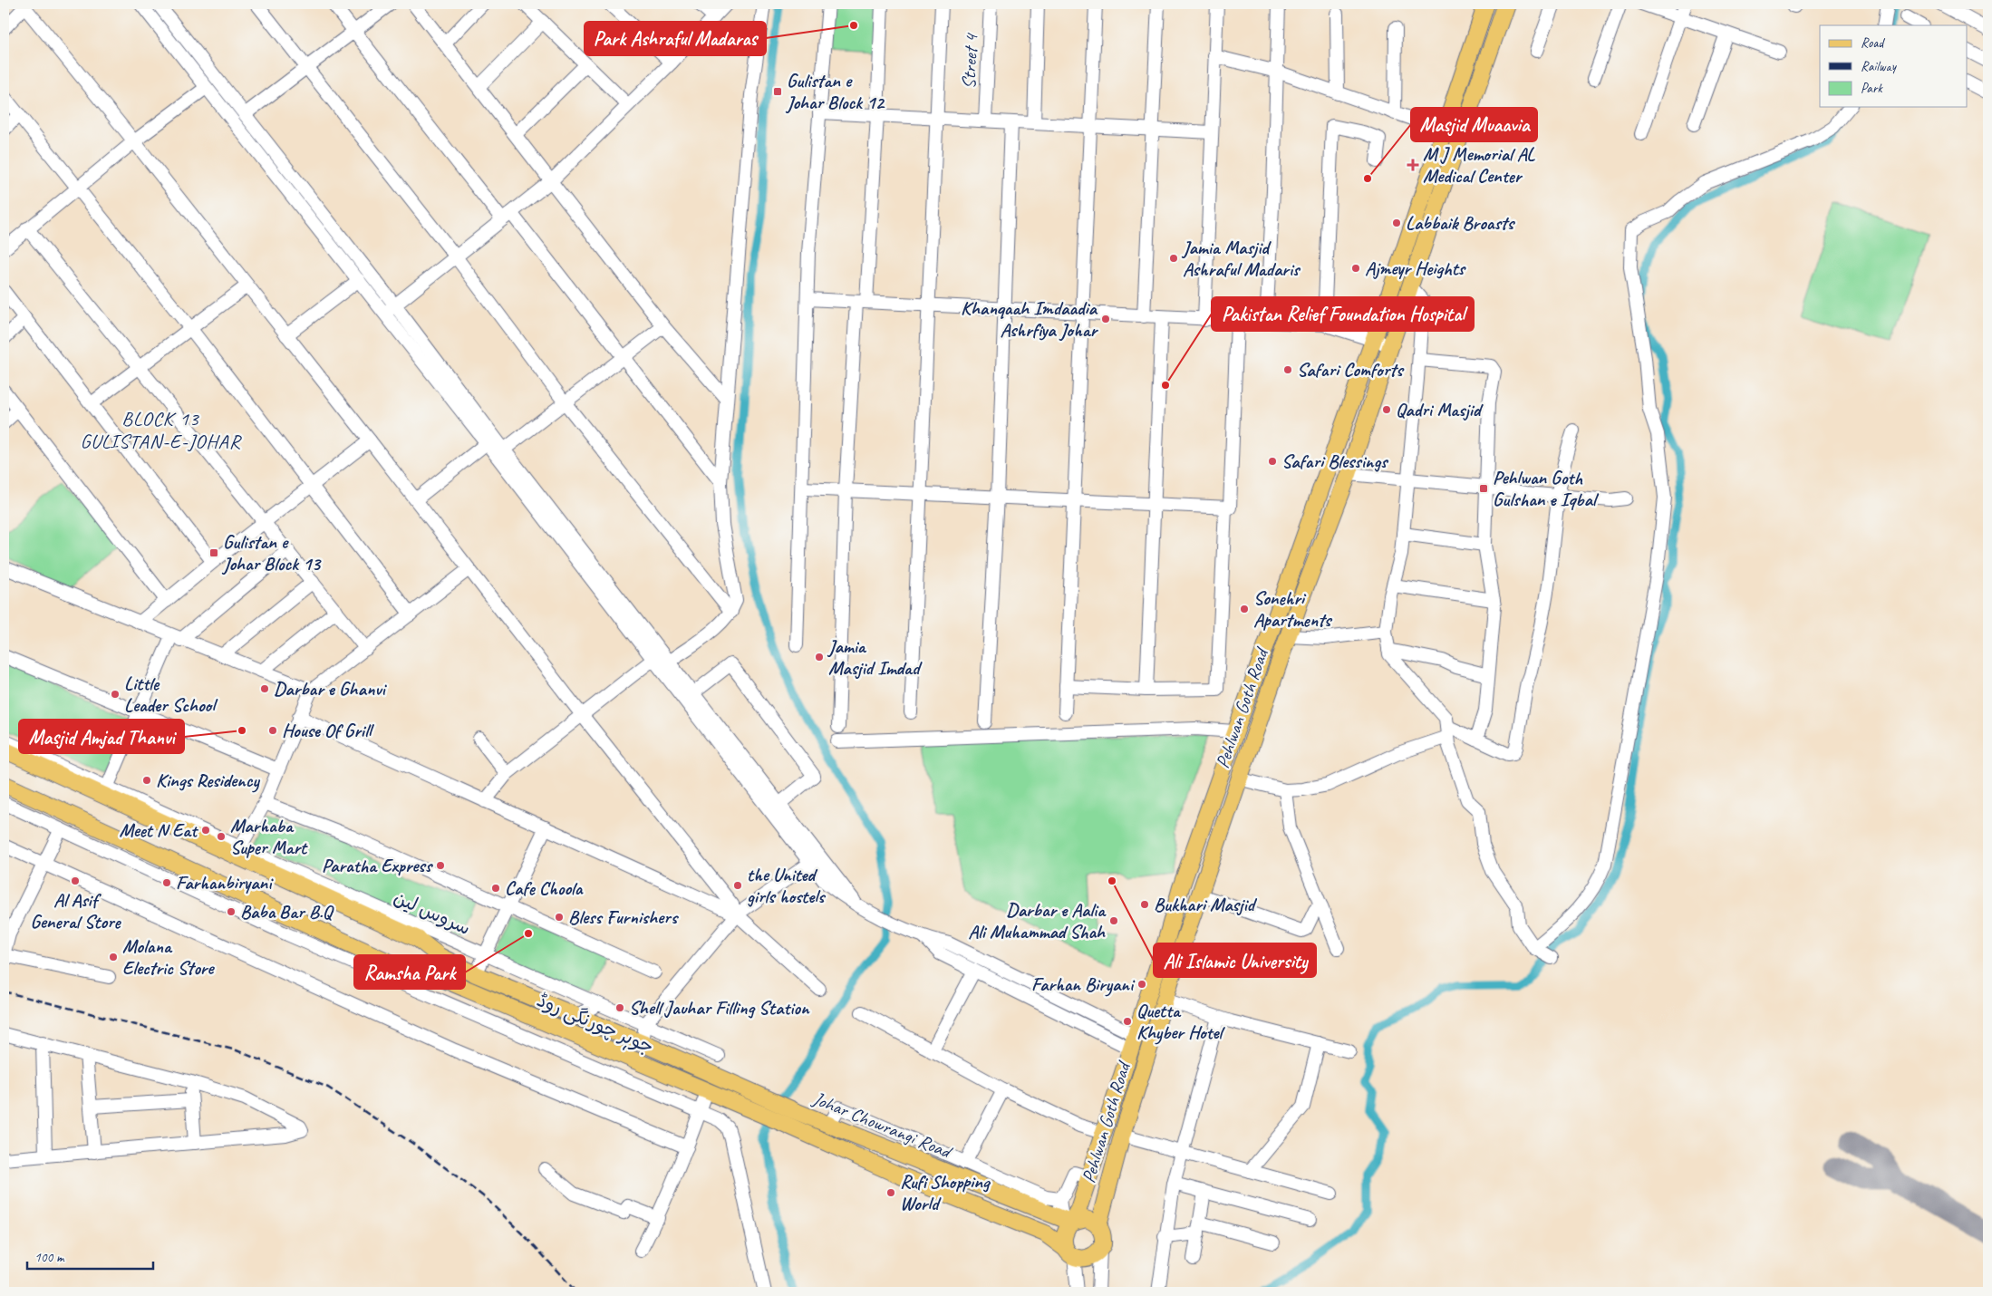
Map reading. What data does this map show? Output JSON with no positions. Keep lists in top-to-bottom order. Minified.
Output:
{"streets":{"main road":["Pehlwan Goth Road","جوہر چورنگی روڈ","Johar Chowrangi Road"],"street":["Street 4","سروس لین"]},"crossings":[["Pehlwan Goth Road","Johar Chowrangi Road"],["سروس لین","جوہر چورنگی روڈ"],["جوہر چورنگی روڈ","Johar Chowrangi Road"]],"districts":["BLOCK 13 GULISTAN-E-JOHAR"],"places":{"other":["Park Ashraful Madaras","Masjid Muaavia","Labbaik Broasts","Jamia Masjid Ashraful Madaris","Ajmeyr Heights","Khanqaah Imdaadia Ashrfiya Johar","Safari Comforts","Pakistan Relief Foundation Hospital","Qadri Masjid","Safari Blessings","Sonehri Apartments","Jamia Masjid Imdad","Darbar e Ghanvi","Little Leader School","Masjid Amjad Thanvi","House Of Grill","Kings Residency","Meet N Eat","Marhaba Super Mart","Paratha Express","Al Asif General Store","Ali Islamic University","Farhanbiryani","the United girls hostels","Cafe Choola","Bukhari Masjid","Baba Bar B.Q","Bless Furnishers","Darbar e Aalia Ali Muhammad Shah","Ramsha Park","Molana Electric Store","Farhan Biryani","Shell Jauhar Filling Station","Quetta Khyber Hotel","Rufi Shopping World"],"transit":["Gulistan e Johar Block 12","Pehlwan Goth Gulshan e Iqbal","Gulistan e Johar Block 13"],"health":["M J Memorial AL Medical Center"]},"legend":["Road","Railway","Park"],"scale_bar":"100 m"}
